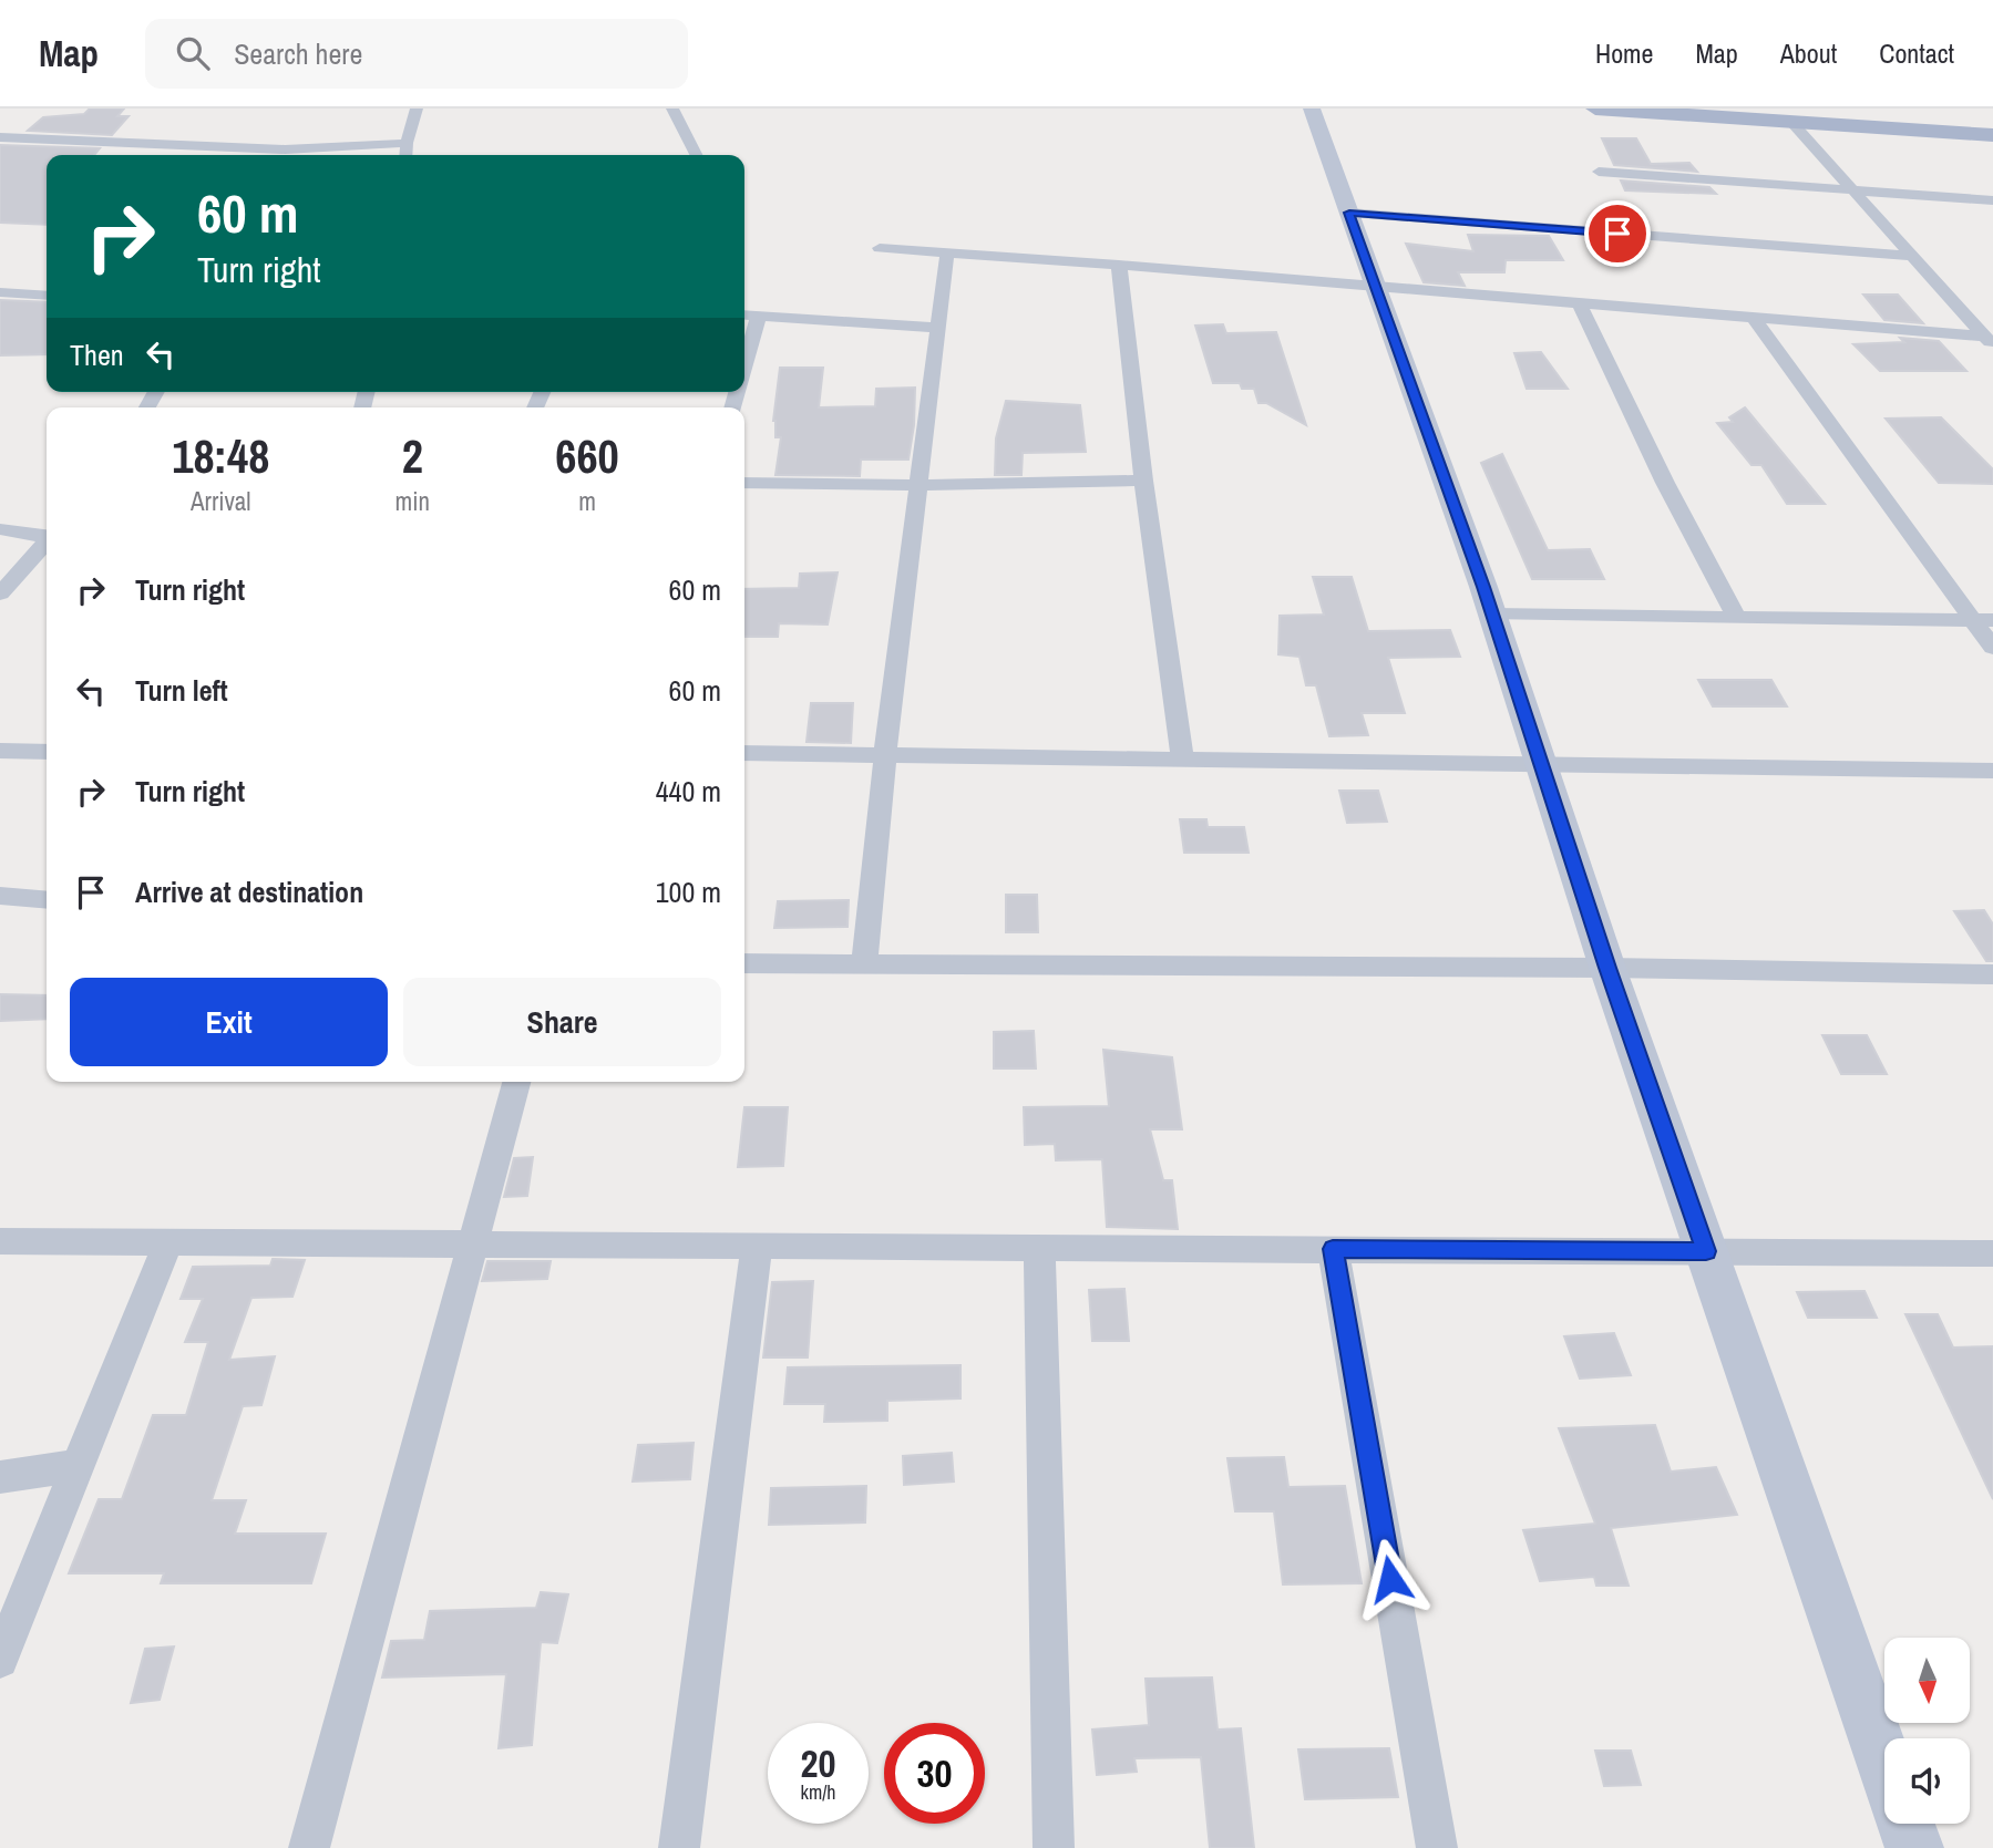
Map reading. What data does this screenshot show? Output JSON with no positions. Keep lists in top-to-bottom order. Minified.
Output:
{"north":"bottom","page":{"header":"Map","search":"Search here","nav":["Home","Map","About","Contact"],"turn":["60 m","Turn right"],"then":"Then","eta":["18:48","Arrival","2","min","660","m"],"list":[{"name":"Turn right","value":"60 m"},{"name":"Turn left","value":"60 m"},{"name":"Turn right","value":"440 m"},{"name":"Arrive at destination","value":"100 m"}],"buttons":["Exit","Share"],"speed":"20 km/h","limit":"30"}}
